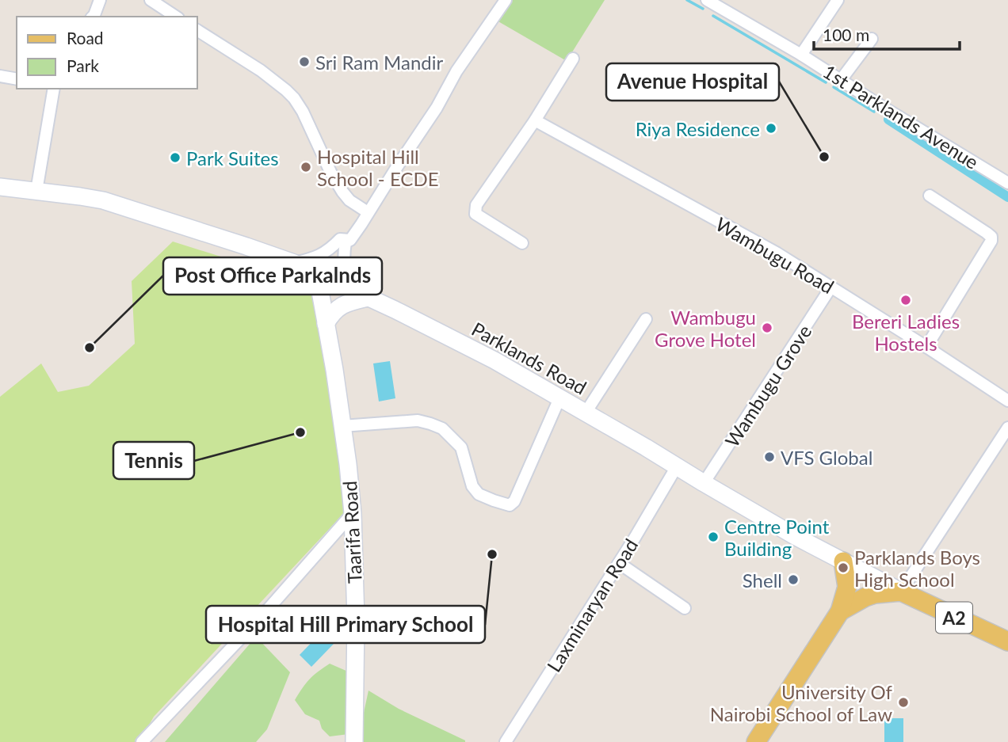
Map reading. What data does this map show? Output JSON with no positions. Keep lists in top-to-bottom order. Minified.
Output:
{"streets":{"main road":["Parklands Road","Taarifa Road","A2"],"street":["1st Parklands Avenue","Wambugu Road","Wambugu Grove","Laxminaryan Road"]},"crossings":[["Wambugu Road","Wambugu Grove"],["Parklands Road","Wambugu Grove"],["Parklands Road","Taarifa Road"],["Parklands Road","Laxminaryan Road"]],"places":["Sri Ram Mandir","Riya Residence","Avenue Hospital","Park Suites","Hospital Hill School - ECDE","Bereri Ladies Hostels","Wambugu Grove Hotel","Post Office Parkalnds","Tennis","VFS Global","Centre Point Building","Hospital Hill Primary School","Parklands Boys High School","Shell","University Of Nairobi School of Law"],"legend":["Road","Park"],"scale_bar":"100 m"}
